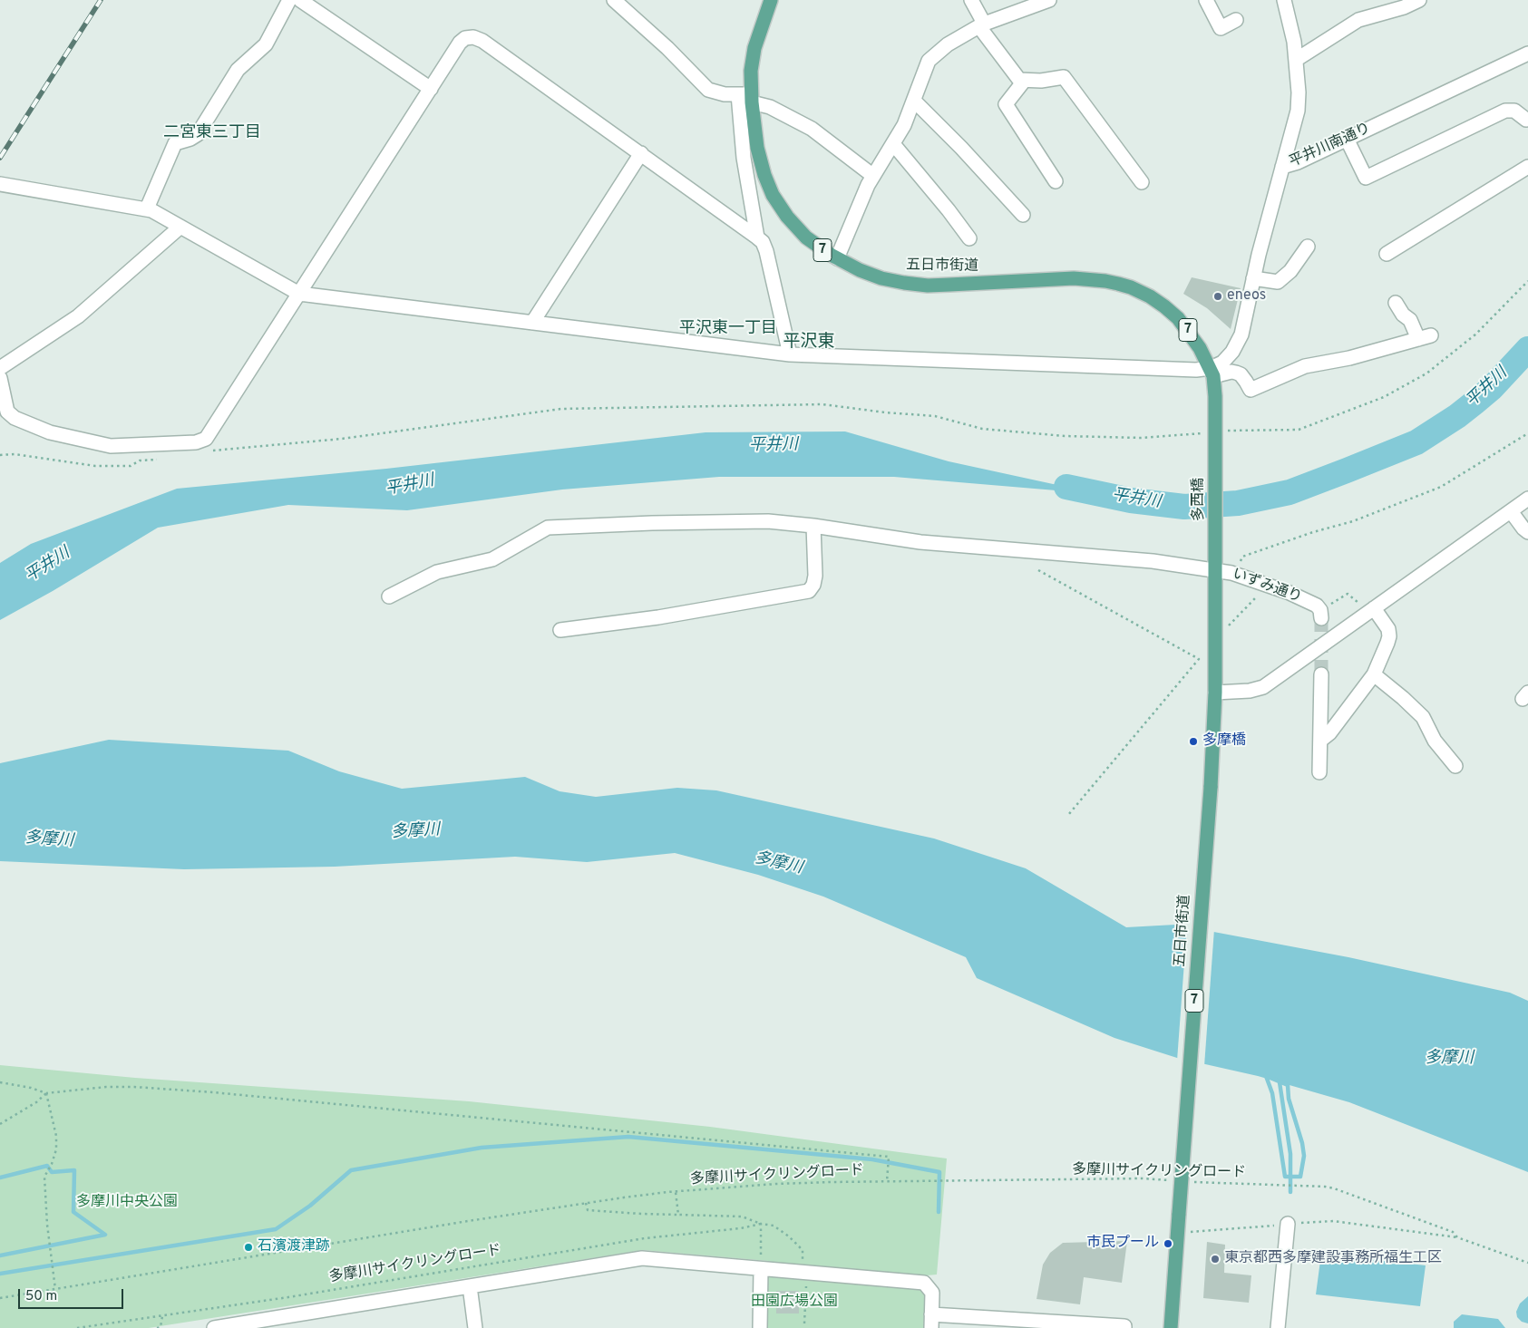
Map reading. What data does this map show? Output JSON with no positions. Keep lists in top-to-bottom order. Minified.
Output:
{"streets":{"main road":["7","五日市街道","多西橋"],"street":["平井川南通り","いずみ通り"],"path":["多摩川サイクリングロード"]},"crossings":[["平井川南通り","五日市街道"],["五日市街道","多西橋"],["五日市街道","いずみ通り"],["多西橋","いずみ通り"]],"districts":["二宮東三丁目","平沢東一丁目","平沢東"],"water":["平井川","多摩川"],"parks":["多摩川中央公園","田園広場公園"],"places":["eneos","多摩橋","市民プール","石濱渡津跡","東京都西多摩建設事務所福生工区"],"scale_bar":"50 m"}
